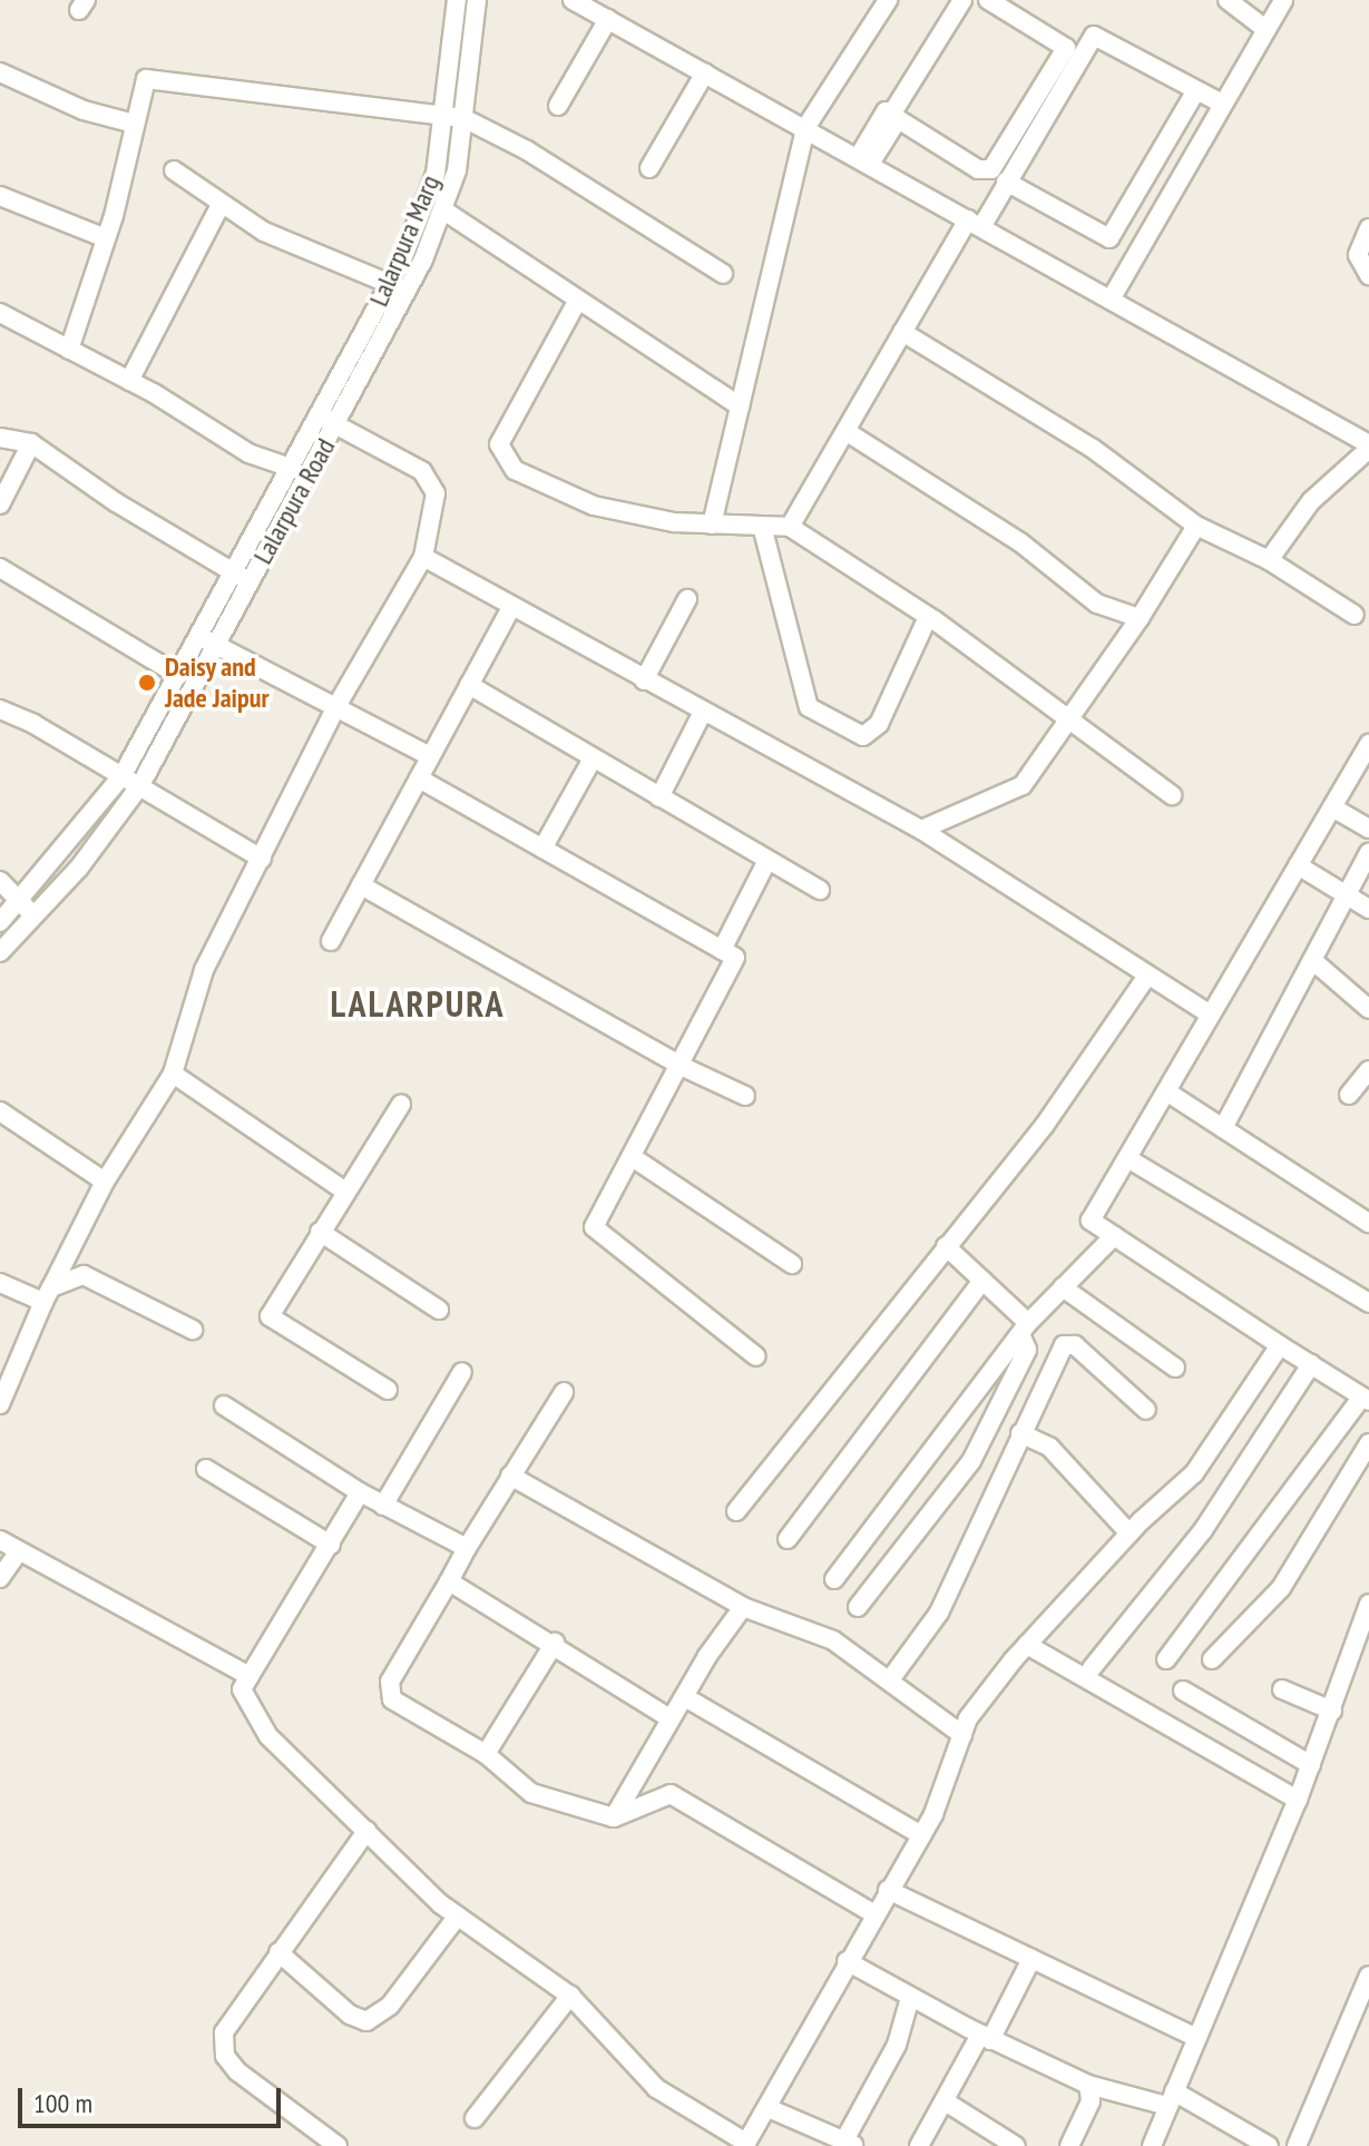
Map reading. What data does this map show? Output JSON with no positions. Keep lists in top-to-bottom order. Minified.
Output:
{"streets":{"street":["Lalarpura Marg","Lalarpura Road"]},"crossings":[["Lalarpura Marg","Lalarpura Road"]],"districts":["LALARPURA"],"places":["Daisy and Jade Jaipur"],"scale_bar":"100 m"}
